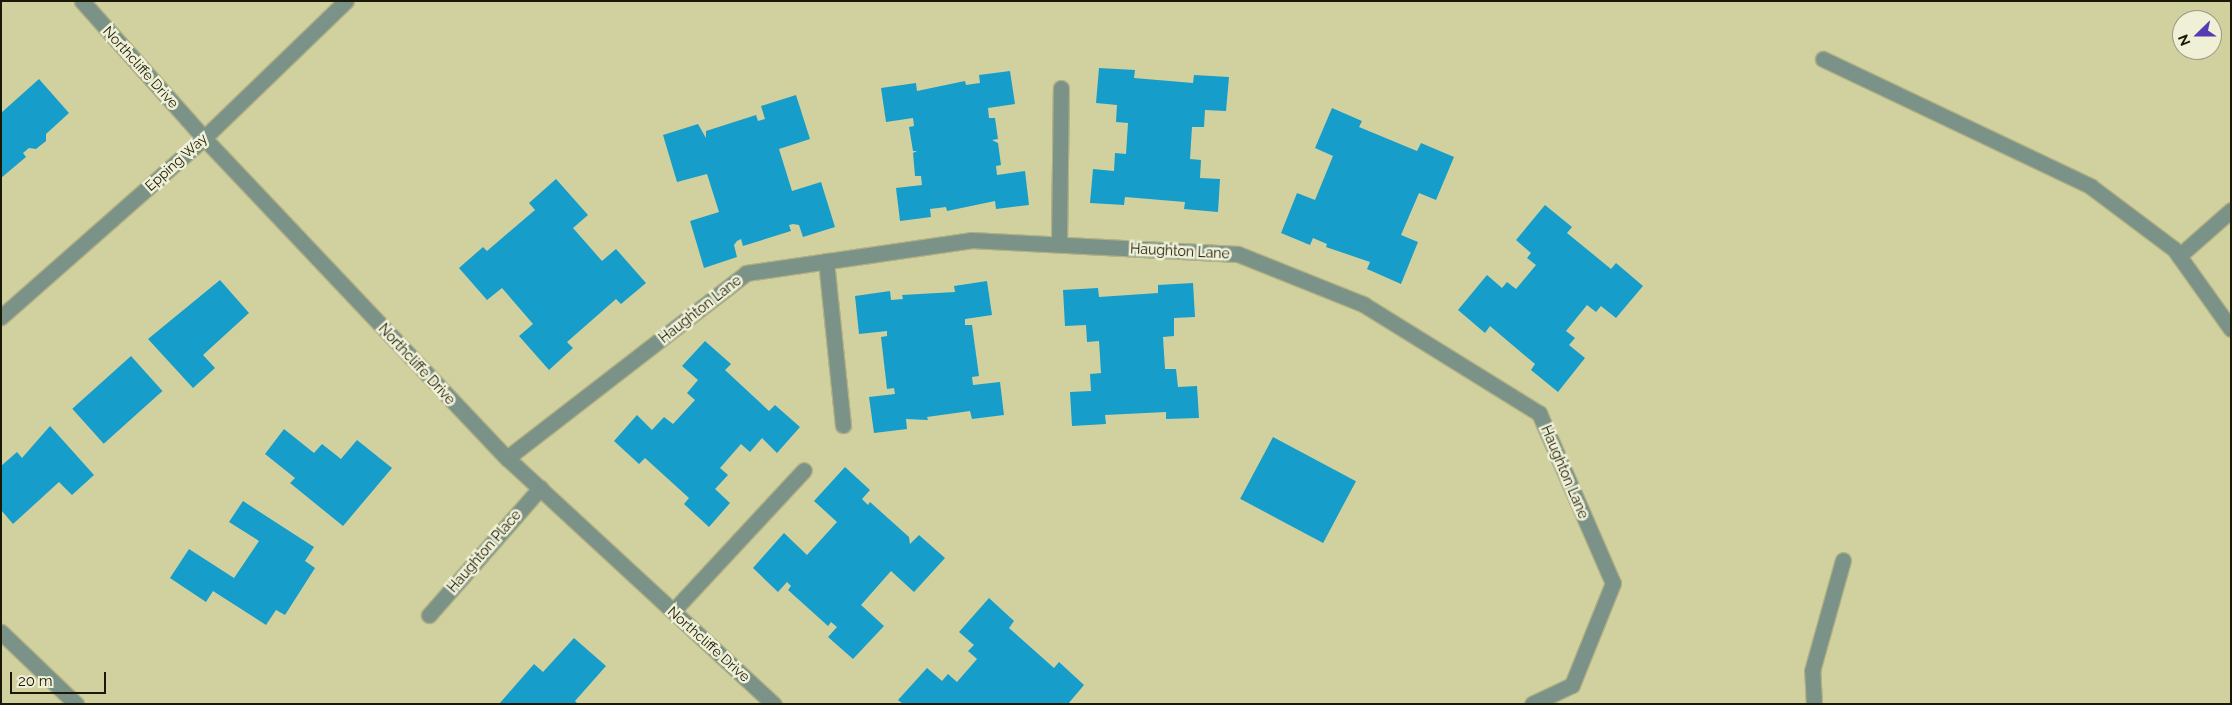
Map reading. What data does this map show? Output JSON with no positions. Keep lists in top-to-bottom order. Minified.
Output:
{"streets":{"street":["Northcliffe Drive","Epping Way","Haughton Lane","Haughton Place"]},"crossings":[["Northcliffe Drive","Epping Way"],["Northcliffe Drive","Haughton Lane"],["Northcliffe Drive","Haughton Place"]],"scale_bar":"20 m","north":"left"}
